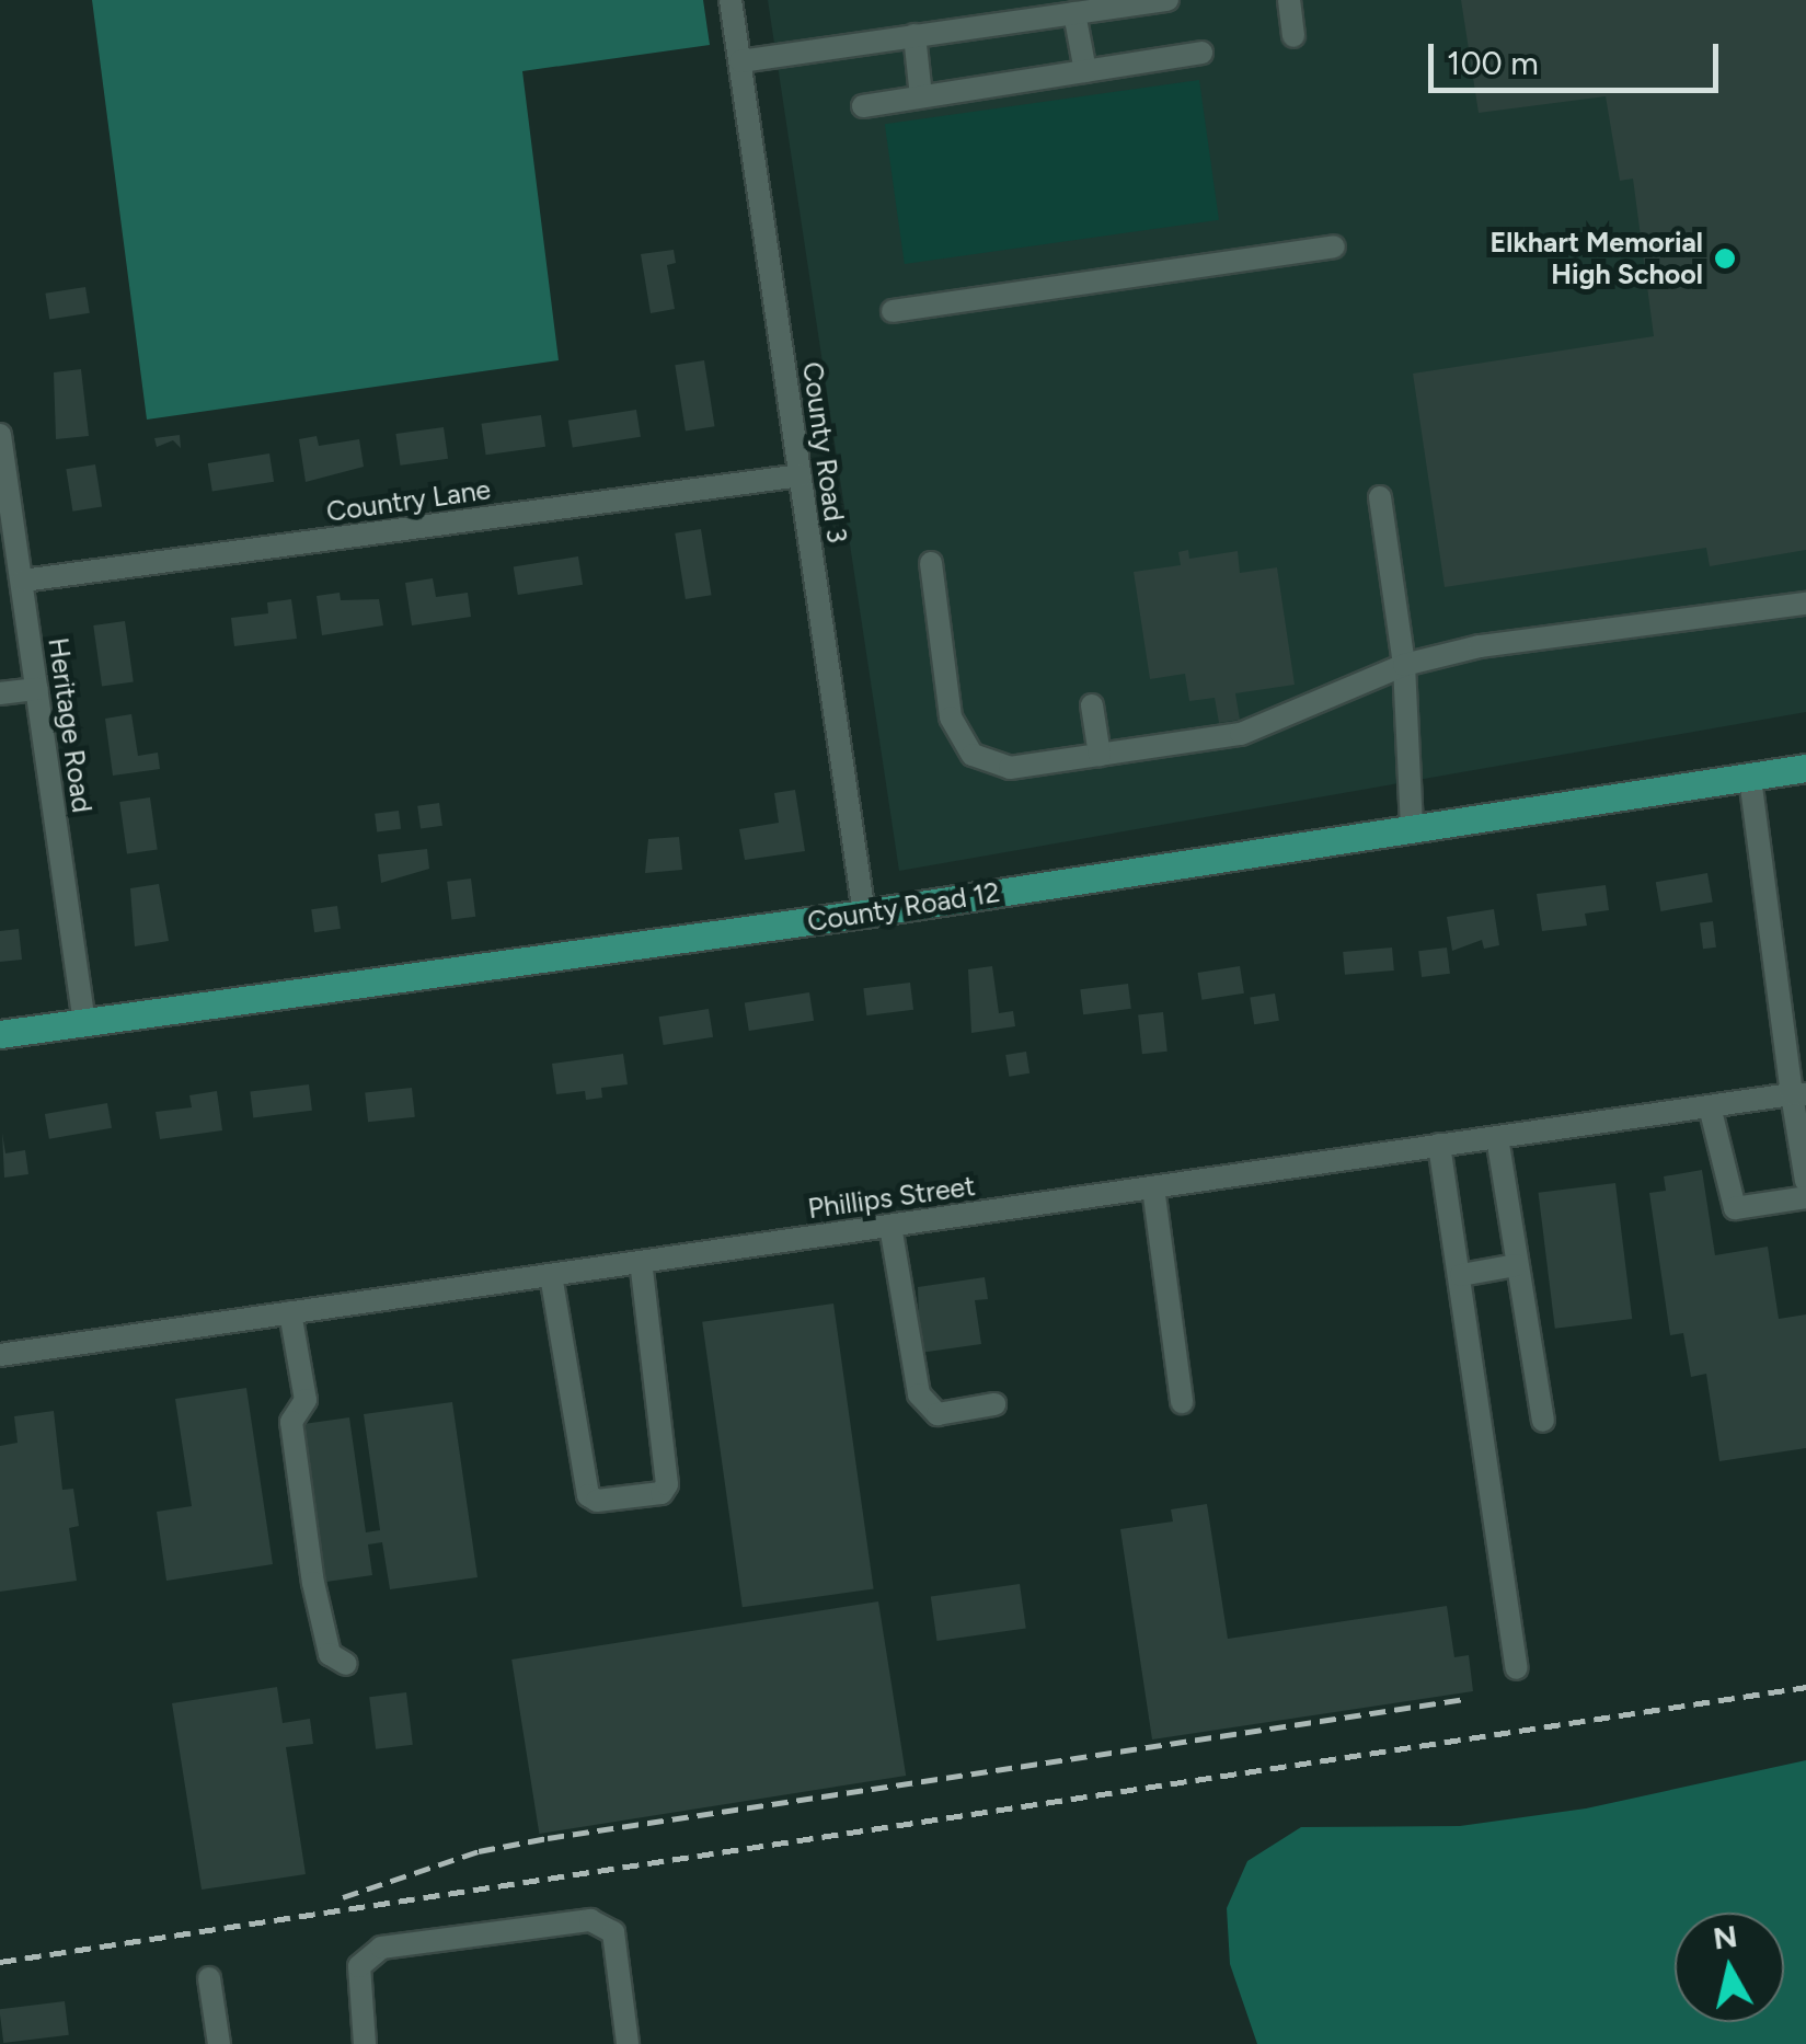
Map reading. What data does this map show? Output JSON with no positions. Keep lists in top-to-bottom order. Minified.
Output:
{"streets":{"main road":["County Road 12"],"street":["County Road 3","Country Lane","Heritage Road","Phillips Street"]},"crossings":[["County Road 3","Country Lane"],["County Road 3","County Road 12"],["Country Lane","Heritage Road"],["Heritage Road","County Road 12"]],"places":["Elkhart Memorial High School"],"scale_bar":"100 m","north":"top"}
